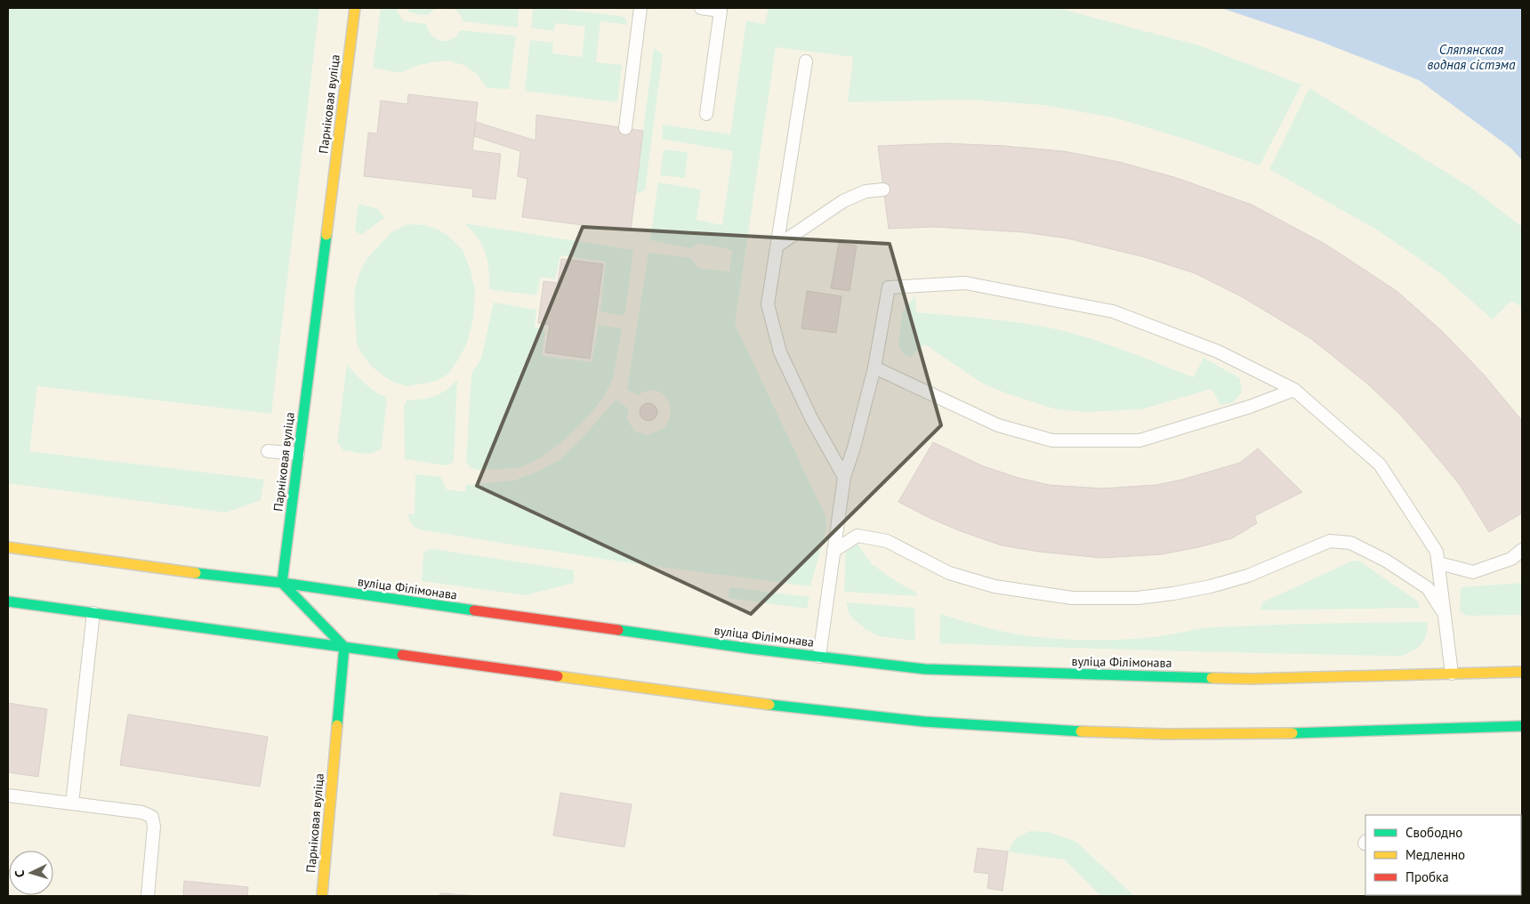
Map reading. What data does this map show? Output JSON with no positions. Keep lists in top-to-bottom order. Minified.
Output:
{"streets":{"main road":["Парніковая вуліца","вуліца Філімонава"]},"crossings":[["Парніковая вуліца","вуліца Філімонава"]],"water":["Сляпянская водная сістэма"],"legend":["Свободно","Медленно","Пробка"],"north":"left"}
